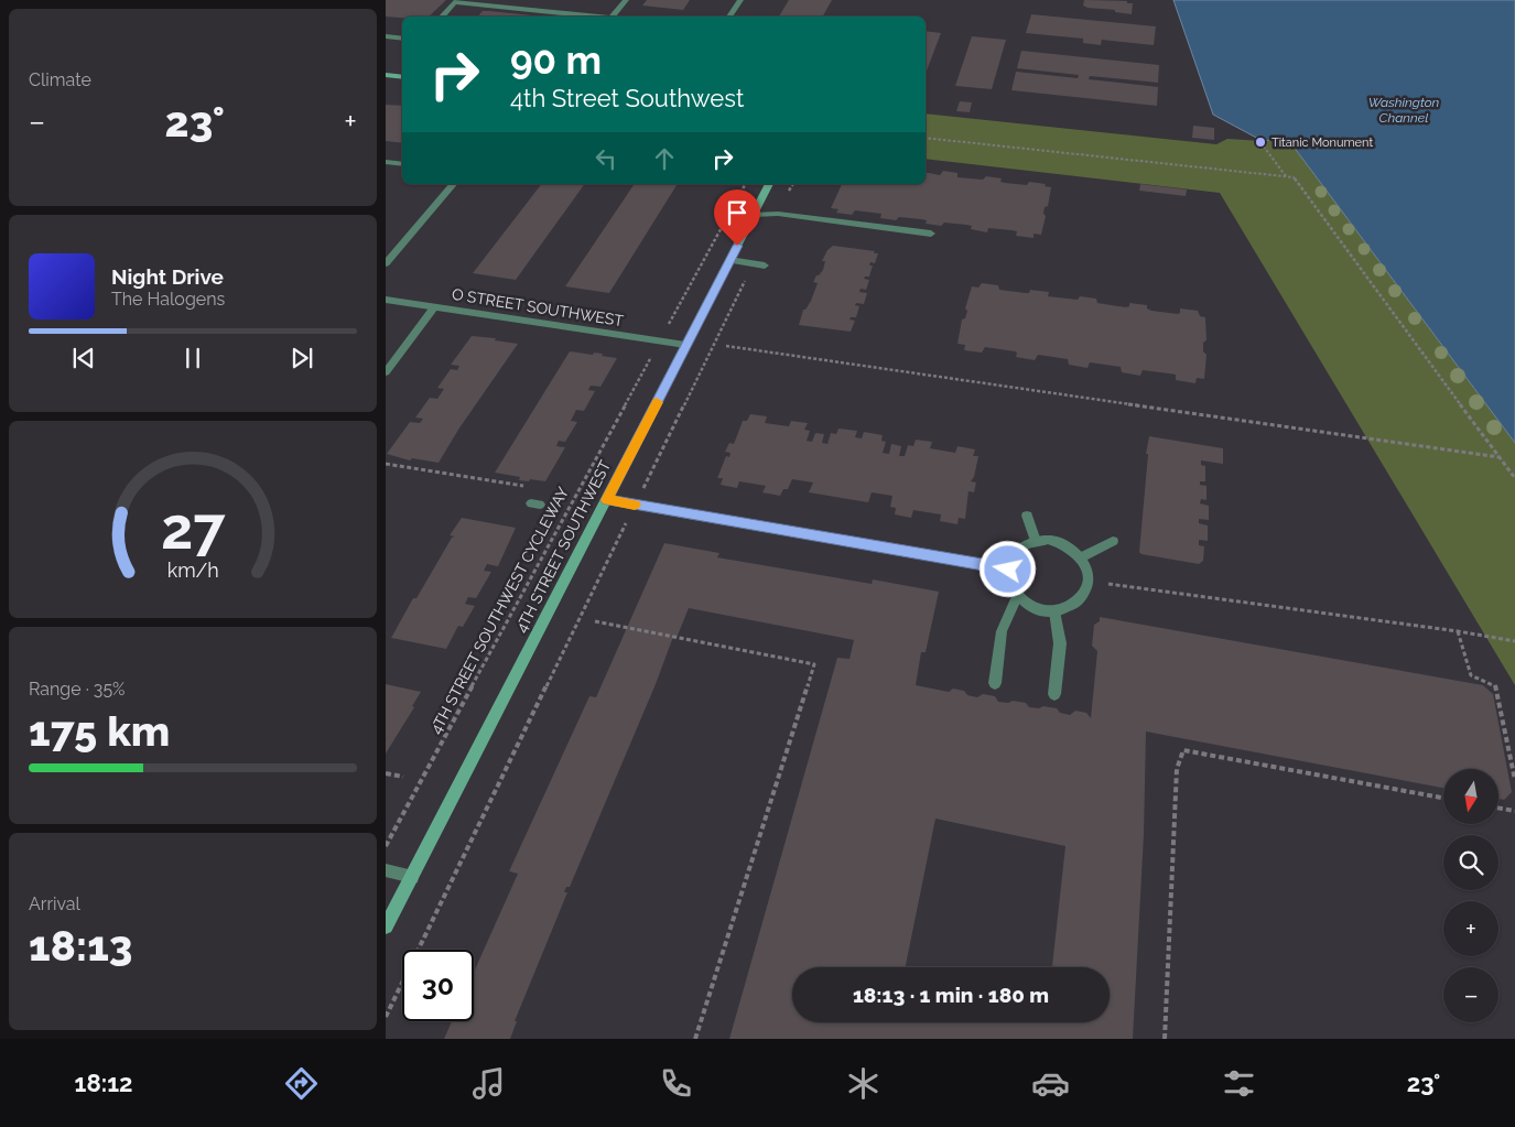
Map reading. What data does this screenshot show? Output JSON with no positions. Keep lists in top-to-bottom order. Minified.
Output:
{"streets":{"street":["O STREET SOUTHWEST","4TH STREET SOUTHWEST"],"path":["4TH STREET SOUTHWEST CYCLEWAY"]},"crossings":[["O STREET SOUTHWEST","4TH STREET SOUTHWEST"]],"water":["Washington Channel"],"places":["Titanic Monument"],"north":"bottom","page":{"tile":["Climate",["Range · 35%","175 km"],["Arrival","18:13"]],"turn":["90 m","4th Street Southwest"],"heat":["−","23°","+"],"song":["Night Drive","The Halogens"],"map_buttons":["+","−"],"limit":"30","trip":"18:13 · 1 min · 180 m","tabs":["18:12","23°"],"gauge":["27","km/h"]}}
